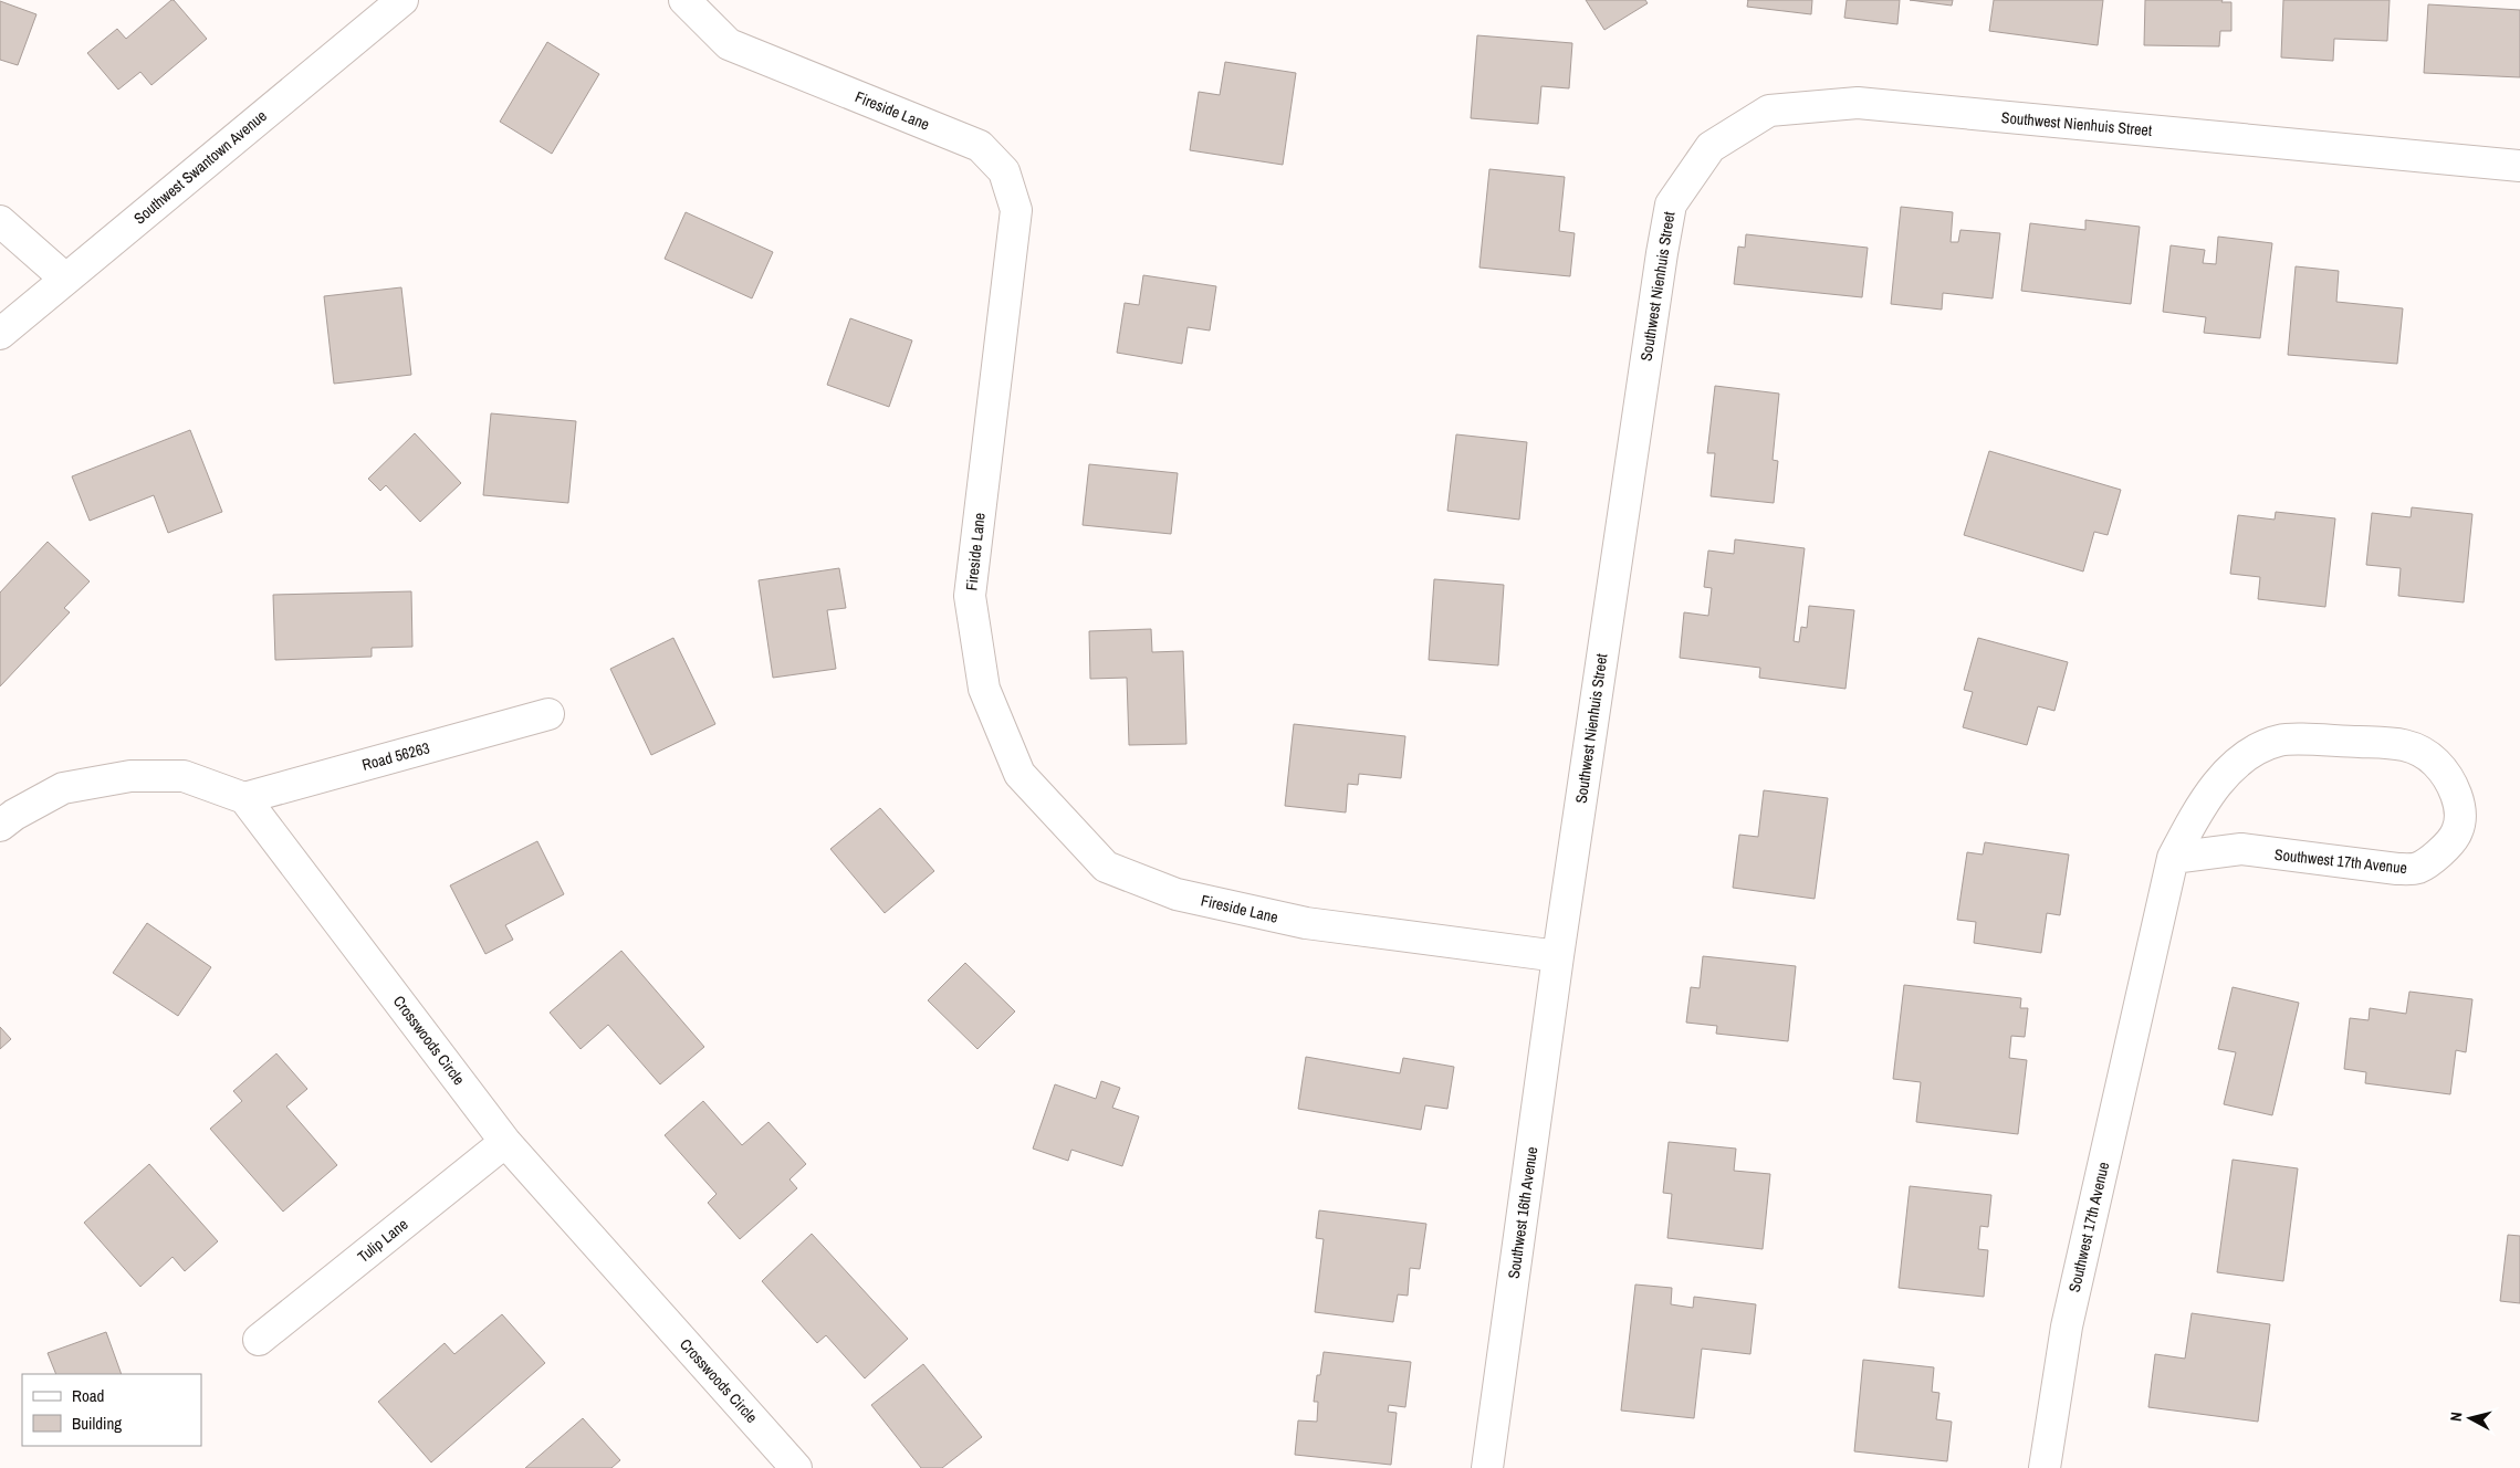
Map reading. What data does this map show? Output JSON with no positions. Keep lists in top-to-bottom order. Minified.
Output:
{"streets":{"street":["Fireside Lane","Southwest Nienhuis Street","Southwest Swantown Avenue","Road 56263","Southwest 17th Avenue","Crosswoods Circle","Southwest 16th Avenue","Tulip Lane"]},"crossings":[["Fireside Lane","Southwest Nienhuis Street"],["Fireside Lane","Southwest 16th Avenue"],["Southwest Nienhuis Street","Southwest 16th Avenue"],["Road 56263","Crosswoods Circle"],["Crosswoods Circle","Tulip Lane"]],"legend":["Road","Building"],"north":"left"}
